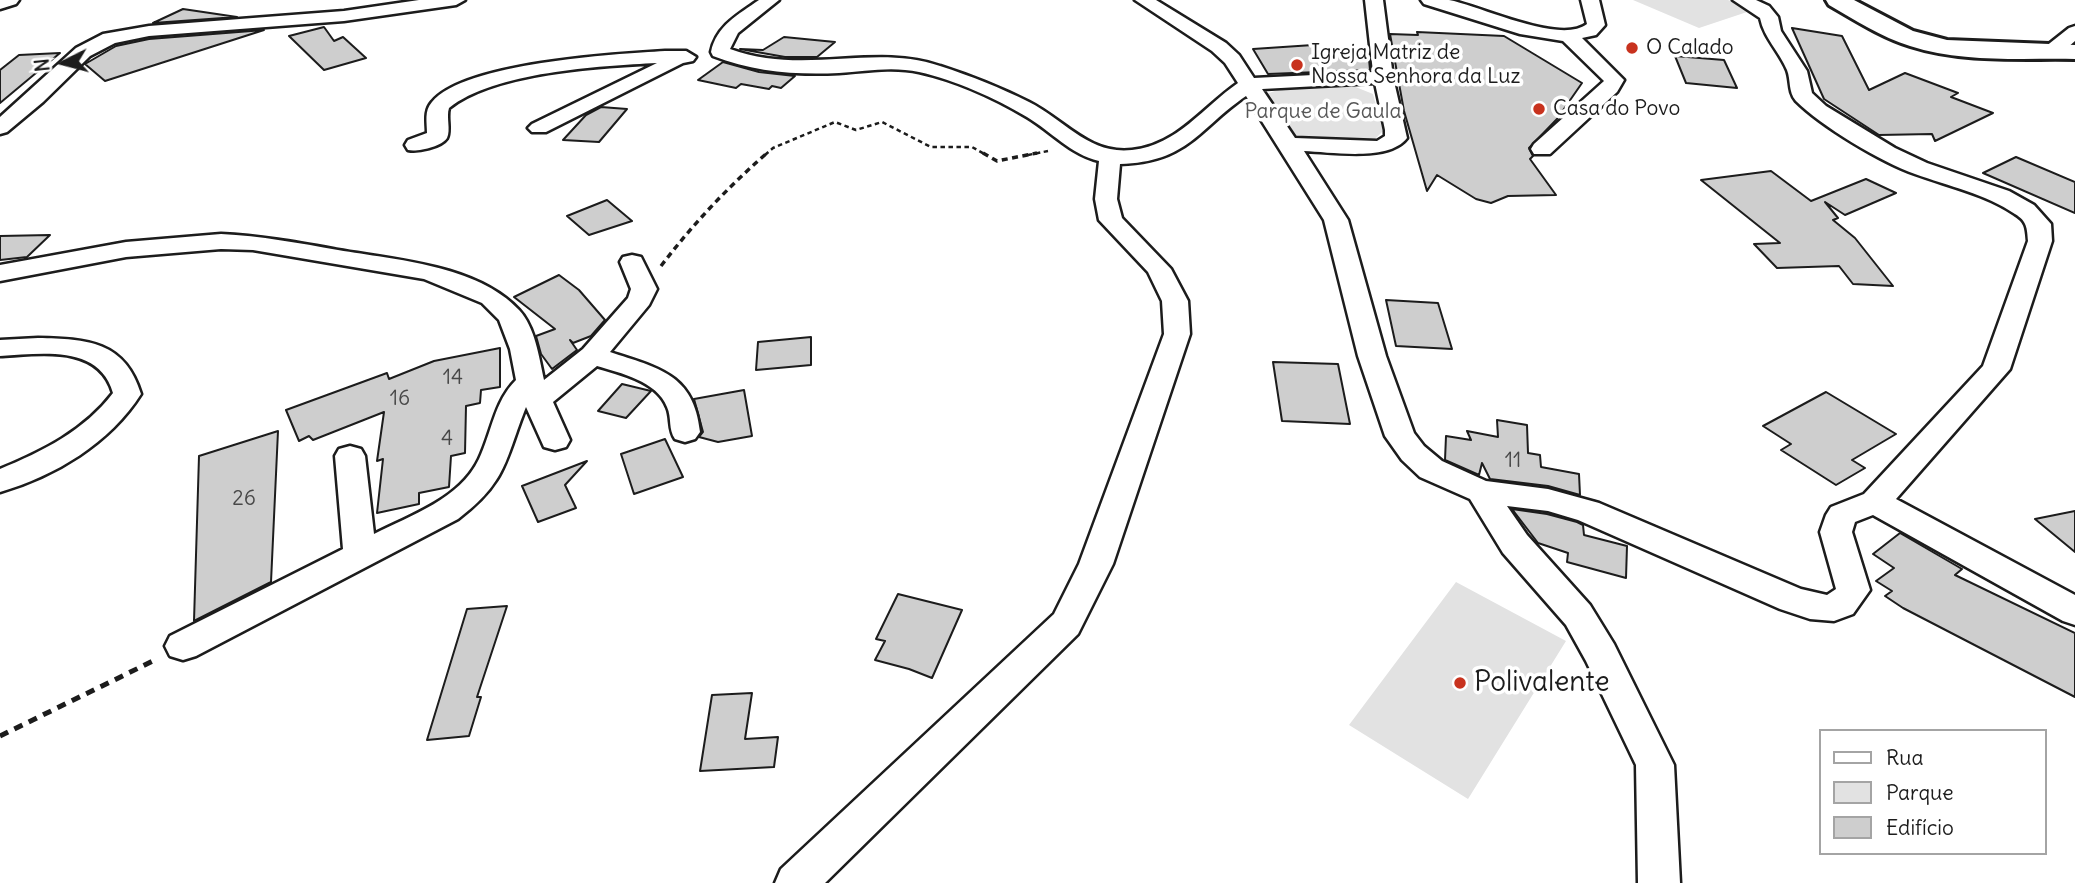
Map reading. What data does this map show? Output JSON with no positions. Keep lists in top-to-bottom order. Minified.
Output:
{"parks":["Parque de Gaula"],"places":["O Calado","Igreja Matriz de Nossa Senhora da Luz","Casa do Povo","Polivalente"],"house_numbers":["14","16","4","11","26"],"legend":["Rua","Parque","Edifício"],"north":"left"}
